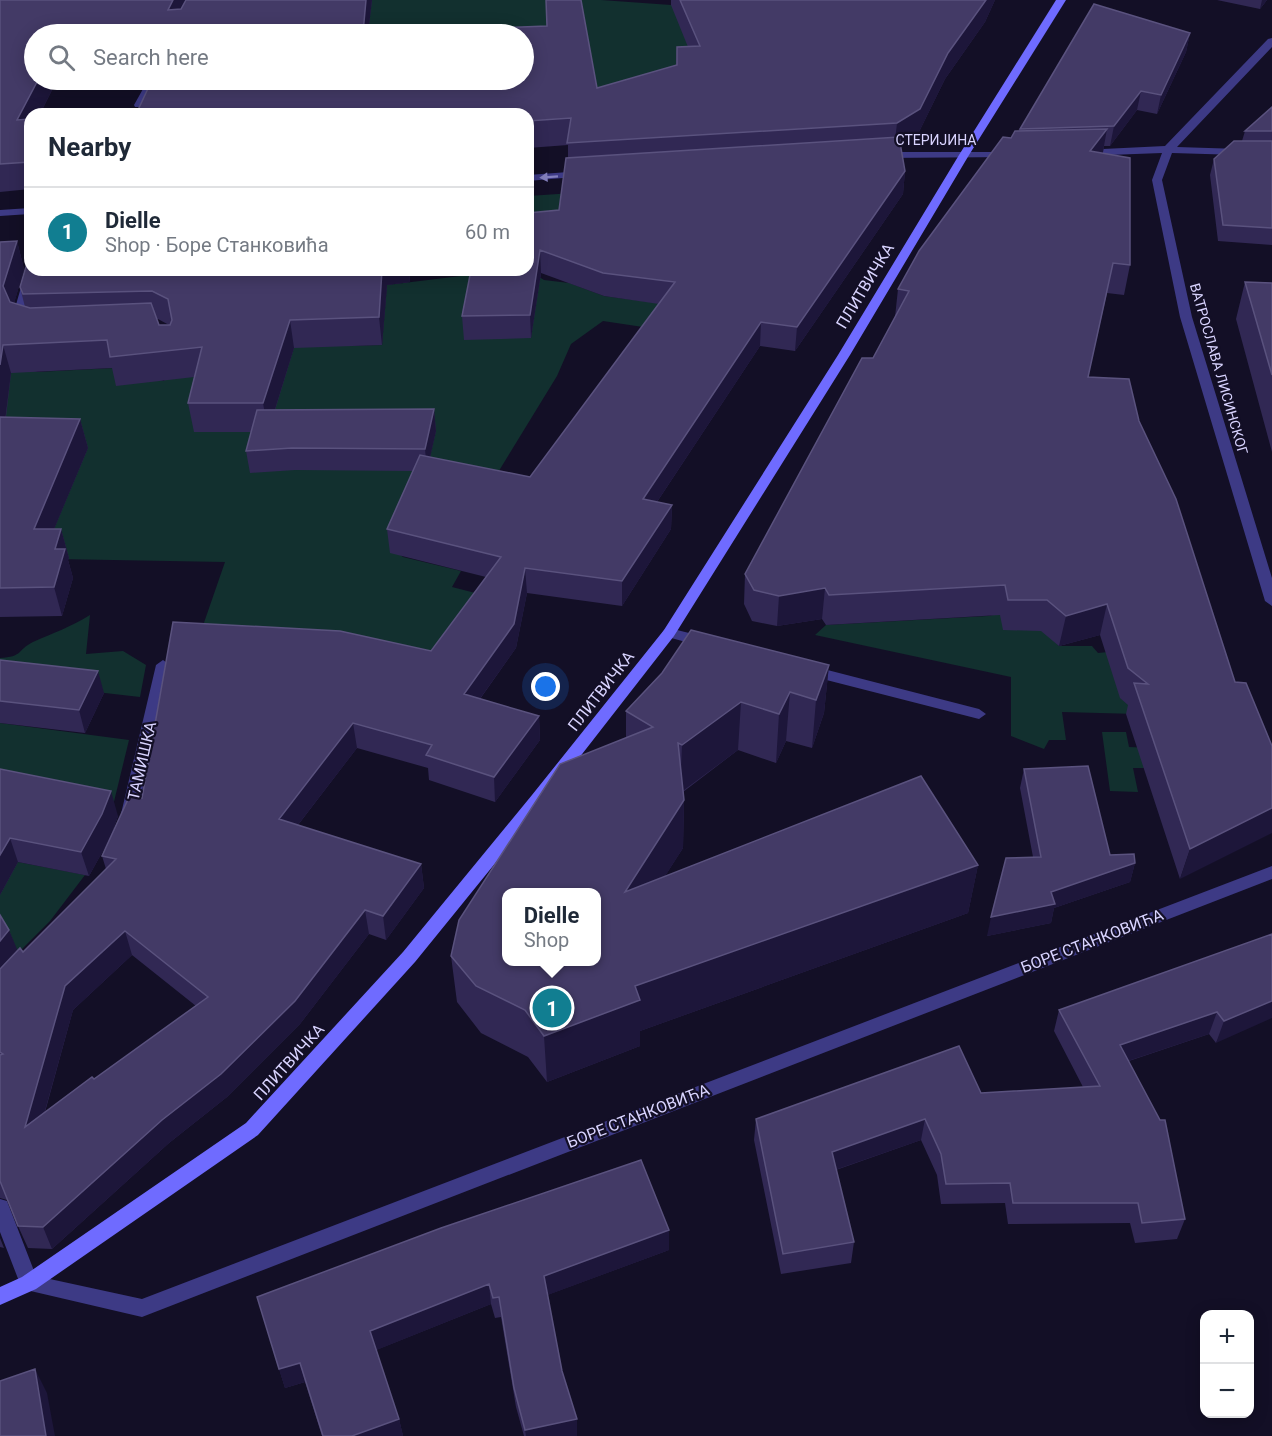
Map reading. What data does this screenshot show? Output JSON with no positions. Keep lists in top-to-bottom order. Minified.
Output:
{"streets":{"street":["СТЕРИЈИНА","ПЛИТВИЧКА","ВАТРОСЛАВА ЛИСИНСКОГ","ТАМИШКА","БОРЕ СТАНКОВИЋА"]},"crossings":[["СТЕРИЈИНА","ПЛИТВИЧКА"],["ПЛИТВИЧКА","БОРЕ СТАНКОВИЋА"]],"page":{"search":"Search here","heading":"Nearby","list":[{"mark":"1","name":"Dielle","note":"Shop · Боре Станковића","value":"60 m"}],"popup":["Dielle","Shop"],"pins":"1","map_buttons":["+","−"]}}
